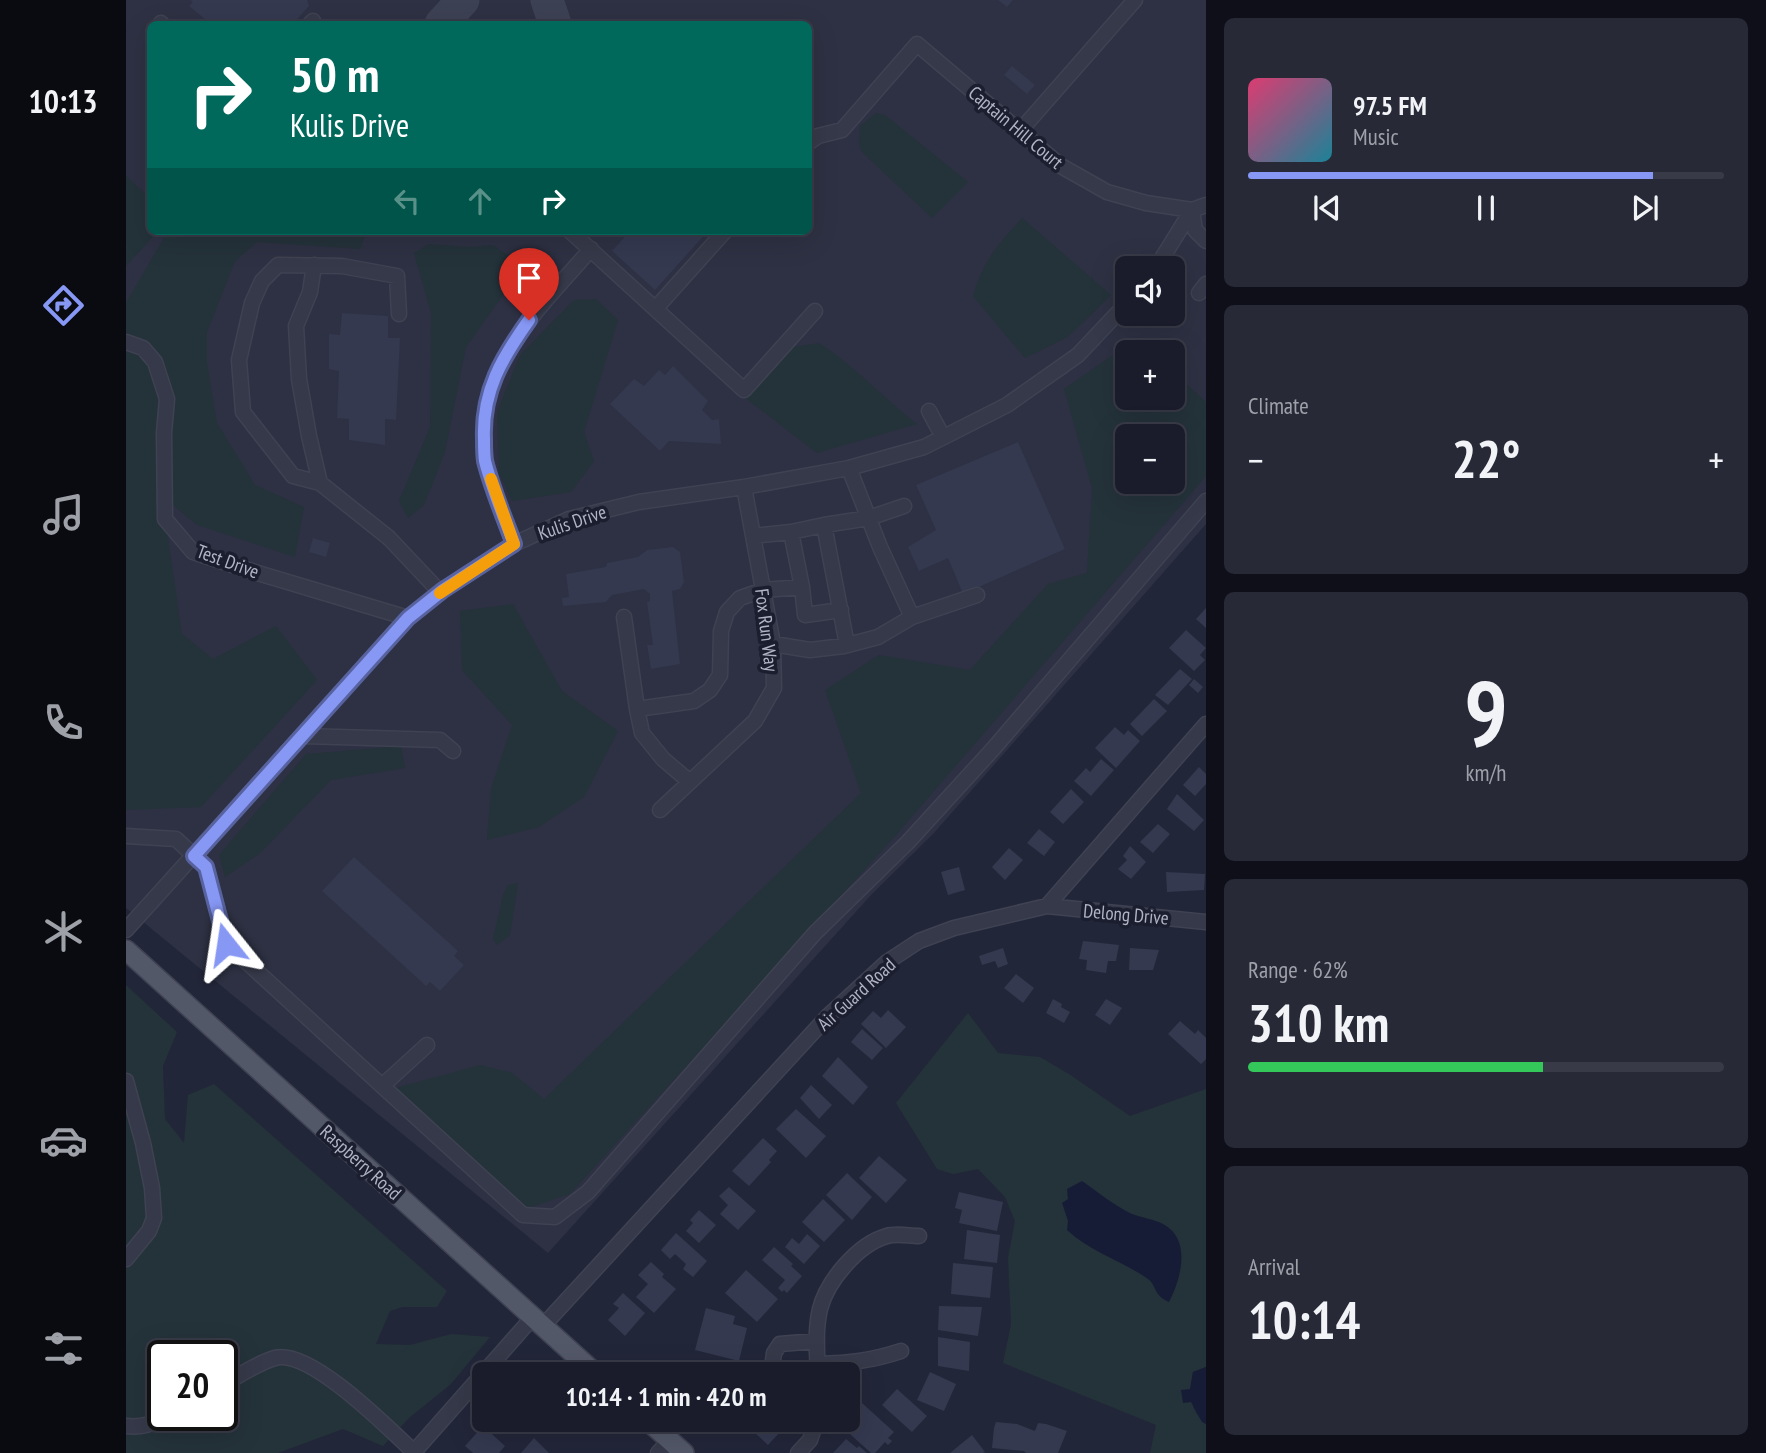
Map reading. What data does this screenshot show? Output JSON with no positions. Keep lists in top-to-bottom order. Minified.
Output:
{"streets":{"main road":["Raspberry Road"],"street":["Captain Hill Court","Kulis Drive","Test Drive","Fox Run Way","Delong Drive","Air Guard Road"]},"crossings":[["Kulis Drive","Test Drive"],["Kulis Drive","Fox Run Way"],["Delong Drive","Air Guard Road"],["Air Guard Road","Raspberry Road"]],"page":{"tabs":"10:13","turn":["50 m","Kulis Drive"],"song":["97.5 FM","Music"],"map_buttons":["+","−"],"tile":["Climate",["9","km/h"],["Range · 62%","310 km"],["Arrival","10:14"]],"heat":["−","22°","+"],"limit":"20","trip":"10:14 · 1 min · 420 m"}}
